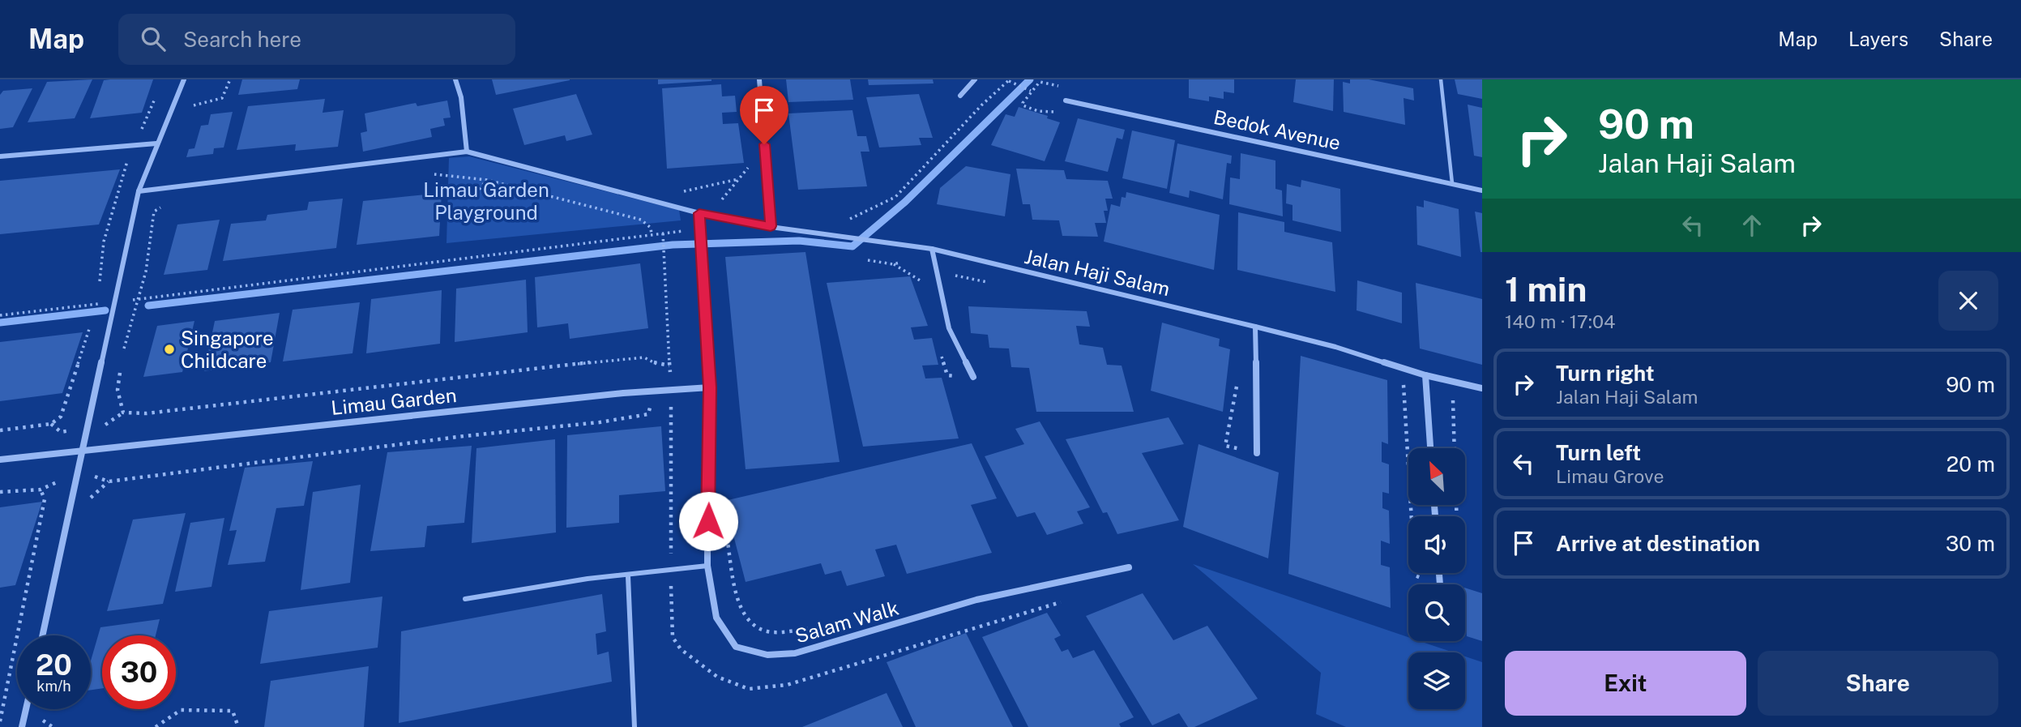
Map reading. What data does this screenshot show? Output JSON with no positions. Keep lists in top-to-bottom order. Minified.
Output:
{"streets":{"street":["Bedok Avenue","Jalan Haji Salam","Limau Garden","Salam Walk"]},"crossings":[["Jalan Haji Salam","Salam Walk"],["Limau Garden","Salam Walk"]],"parks":["Limau Garden Playground"],"places":["Singapore Childcare"],"north":"top left","page":{"header":"Map","search":"Search here","nav":["Map","Layers","Share"],"turn":["90 m","Jalan Haji Salam"],"heading":["1 min","140 m · 17:04"],"list":[{"name":"Turn right","note":"Jalan Haji Salam","value":"90 m"},{"name":"Turn left","note":"Limau Grove","value":"20 m"},{"name":"Arrive at destination","value":"30 m"}],"speed":"20 km/h","limit":"30","buttons":["Exit","Share"]}}
